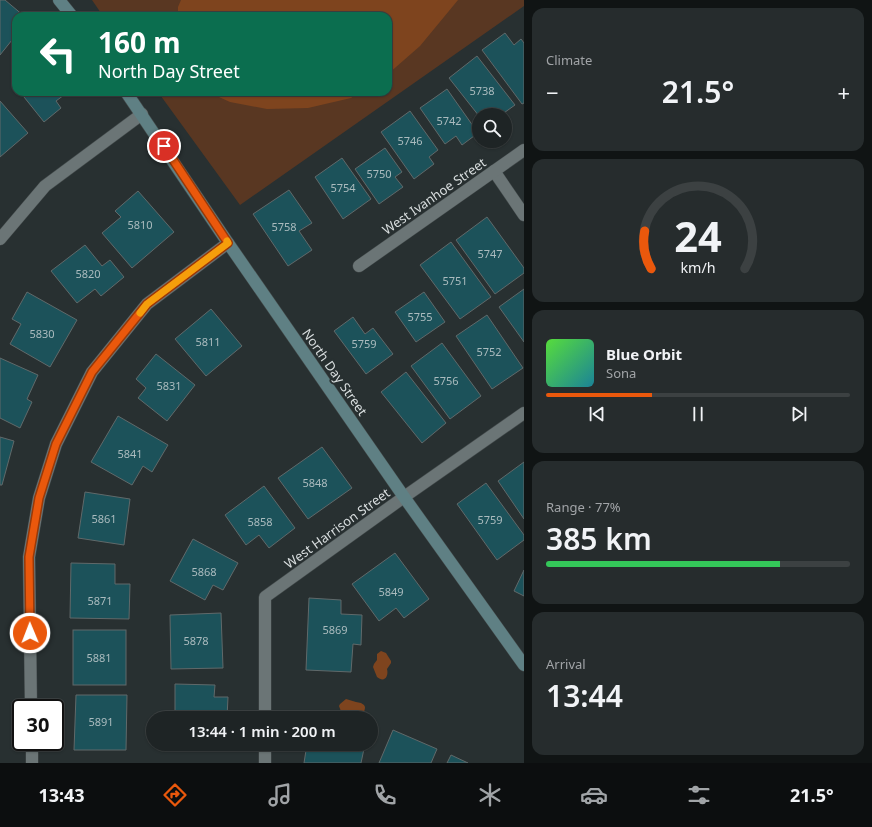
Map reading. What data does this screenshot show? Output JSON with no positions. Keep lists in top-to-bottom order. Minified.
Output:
{"streets":{"street":["West Ivanhoe Street","North Day Street","West Harrison Street"]},"crossings":[["North Day Street","West Harrison Street"]],"house_numbers":["5738","5742","5746","5750","5754","5810","5758","5747","5820","5751","5755","5830","5811","5759","5752","5756","5831","5841","5848","5861","5759","5858","5868","5849","5871","5869","5878","5881","5891"],"page":{"tile":["Climate",["Range · 77%","385 km"],["Arrival","13:44"]],"turn":["160 m","North Day Street"],"heat":["−","21.5°","+"],"song":["Blue Orbit","Sona"],"limit":"30","trip":"13:44 · 1 min · 200 m","tabs":["13:43","21.5°"],"gauge":["24","km/h"]}}
